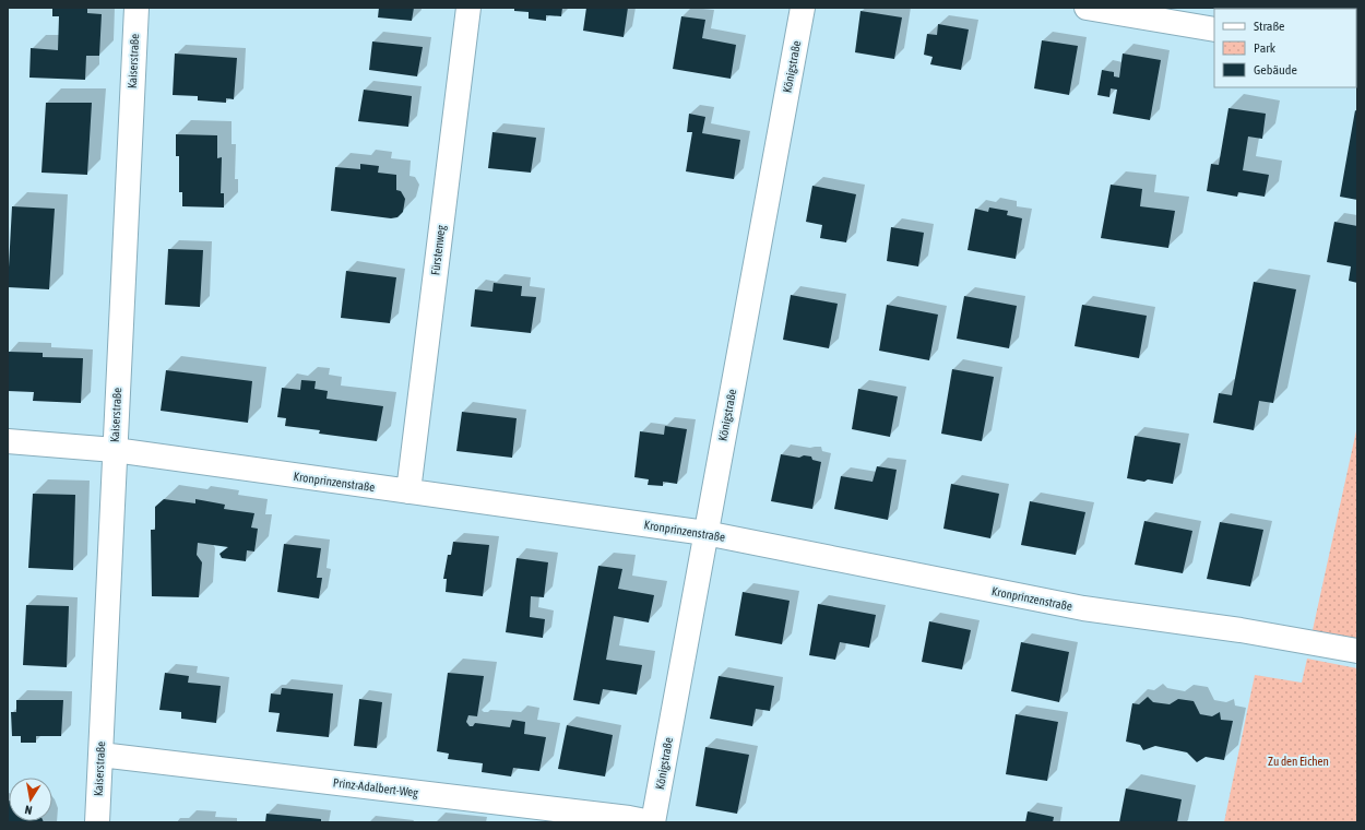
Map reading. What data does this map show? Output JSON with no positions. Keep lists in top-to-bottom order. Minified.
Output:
{"streets":{"street":["Kaiserstraße","Königstraße","Fürstenweg","Kronprinzenstraße","Prinz-Adalbert-Weg"]},"crossings":[["Kaiserstraße","Kronprinzenstraße"],["Kaiserstraße","Prinz-Adalbert-Weg"],["Königstraße","Kronprinzenstraße"],["Königstraße","Prinz-Adalbert-Weg"],["Fürstenweg","Kronprinzenstraße"]],"parks":["Zu den Eichen"],"legend":["Straße","Park","Gebäude"],"north":"bottom"}
